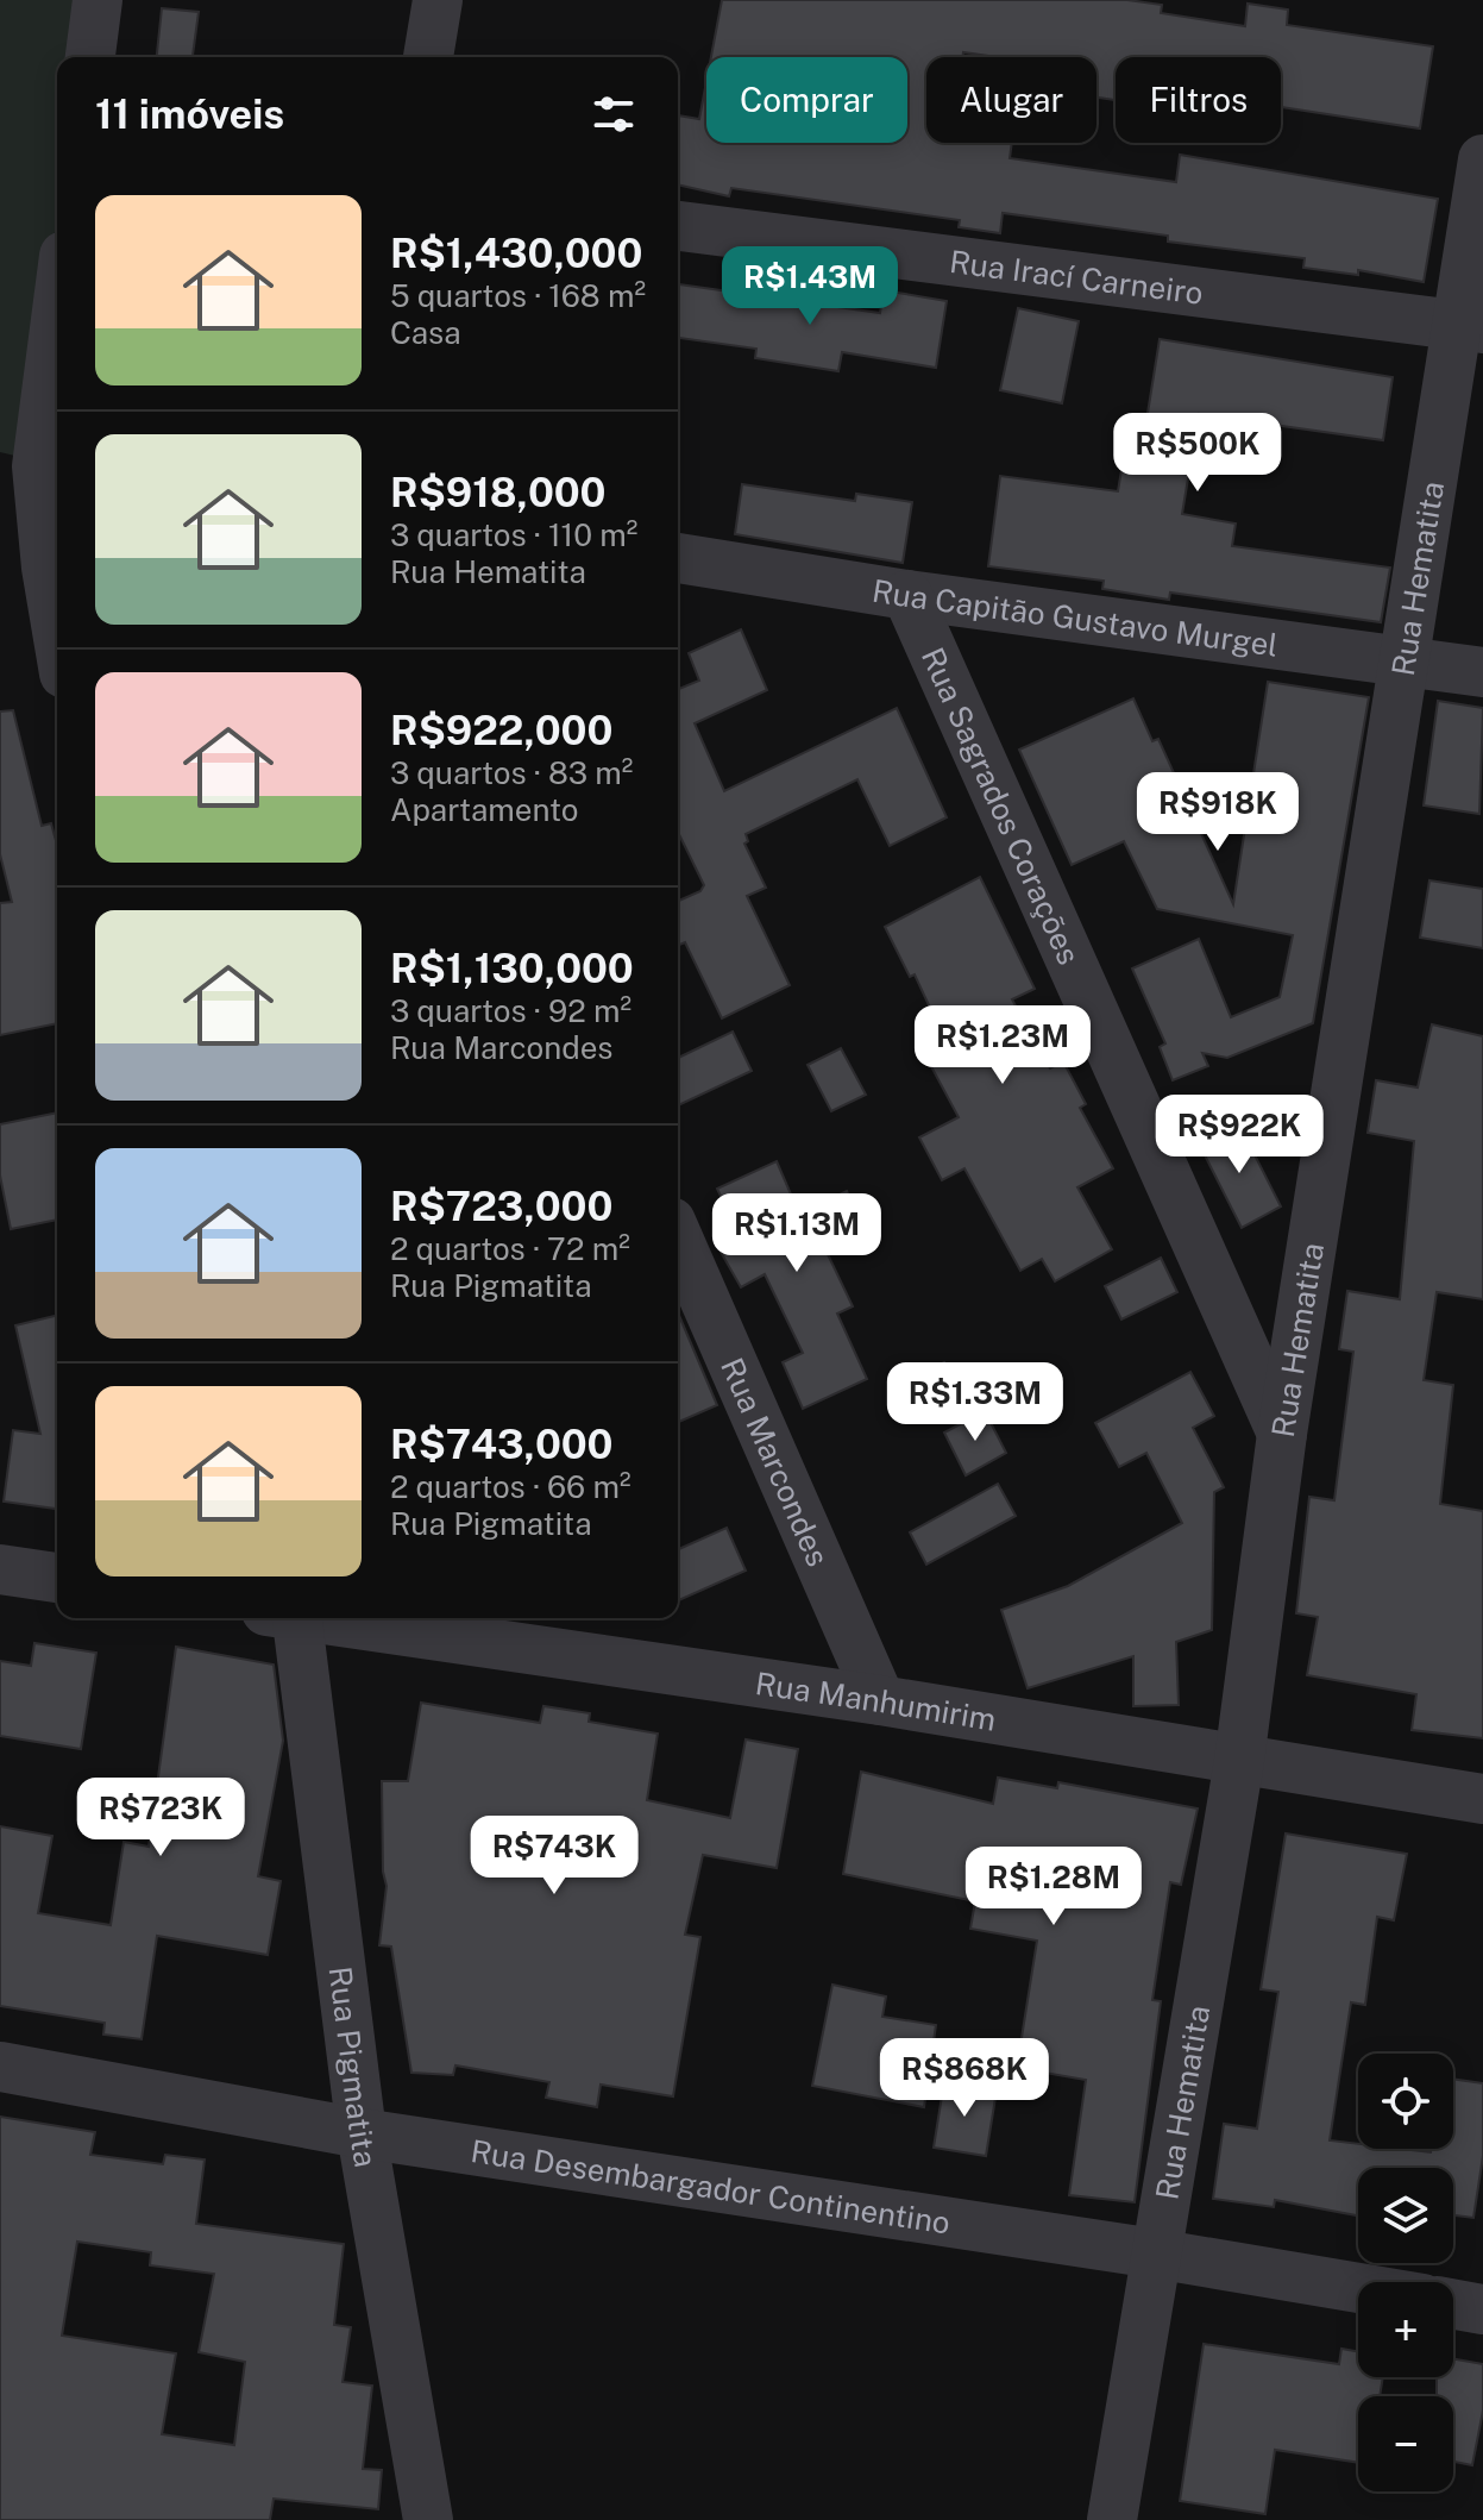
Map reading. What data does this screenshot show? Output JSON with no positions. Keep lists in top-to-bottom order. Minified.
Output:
{"streets":{"street":["Rua Irací Carneiro","Rua Hematita","Rua Capitão Gustavo Murgel","Rua Sagrados Corações","Rua Marcondes","Rua Manhumirim","Rua Pigmatita","Rua Desembargador Continentino"]},"crossings":[["Rua Irací Carneiro","Rua Hematita"],["Rua Hematita","Rua Capitão Gustavo Murgel"],["Rua Hematita","Rua Sagrados Corações"],["Rua Hematita","Rua Manhumirim"],["Rua Hematita","Rua Desembargador Continentino"],["Rua Capitão Gustavo Murgel","Rua Sagrados Corações"],["Rua Marcondes","Rua Manhumirim"],["Rua Pigmatita","Rua Desembargador Continentino"]],"page":{"chip":["Comprar","Alugar","Filtros"],"heading":"11 imóveis","list":[{"name":"R$1,430,000","note":"5 quartos · 168 m² · Casa"},{"name":"R$918,000","note":"3 quartos · 110 m² · Rua Hematita"},{"name":"R$922,000","note":"3 quartos · 83 m² · Apartamento"},{"name":"R$1,130,000","note":"3 quartos · 92 m² · Rua Marcondes"},{"name":"R$723,000","note":"2 quartos · 72 m² · Rua Pigmatita"},{"name":"R$743,000","note":"2 quartos · 66 m² · Rua Pigmatita"}],"price":["R$1.43M","R$500K","R$918K","R$1.23M","R$922K","R$1.13M","R$1.33M","R$723K","R$743K","R$1.28M","R$868K"],"map_buttons":["+","−"]}}
